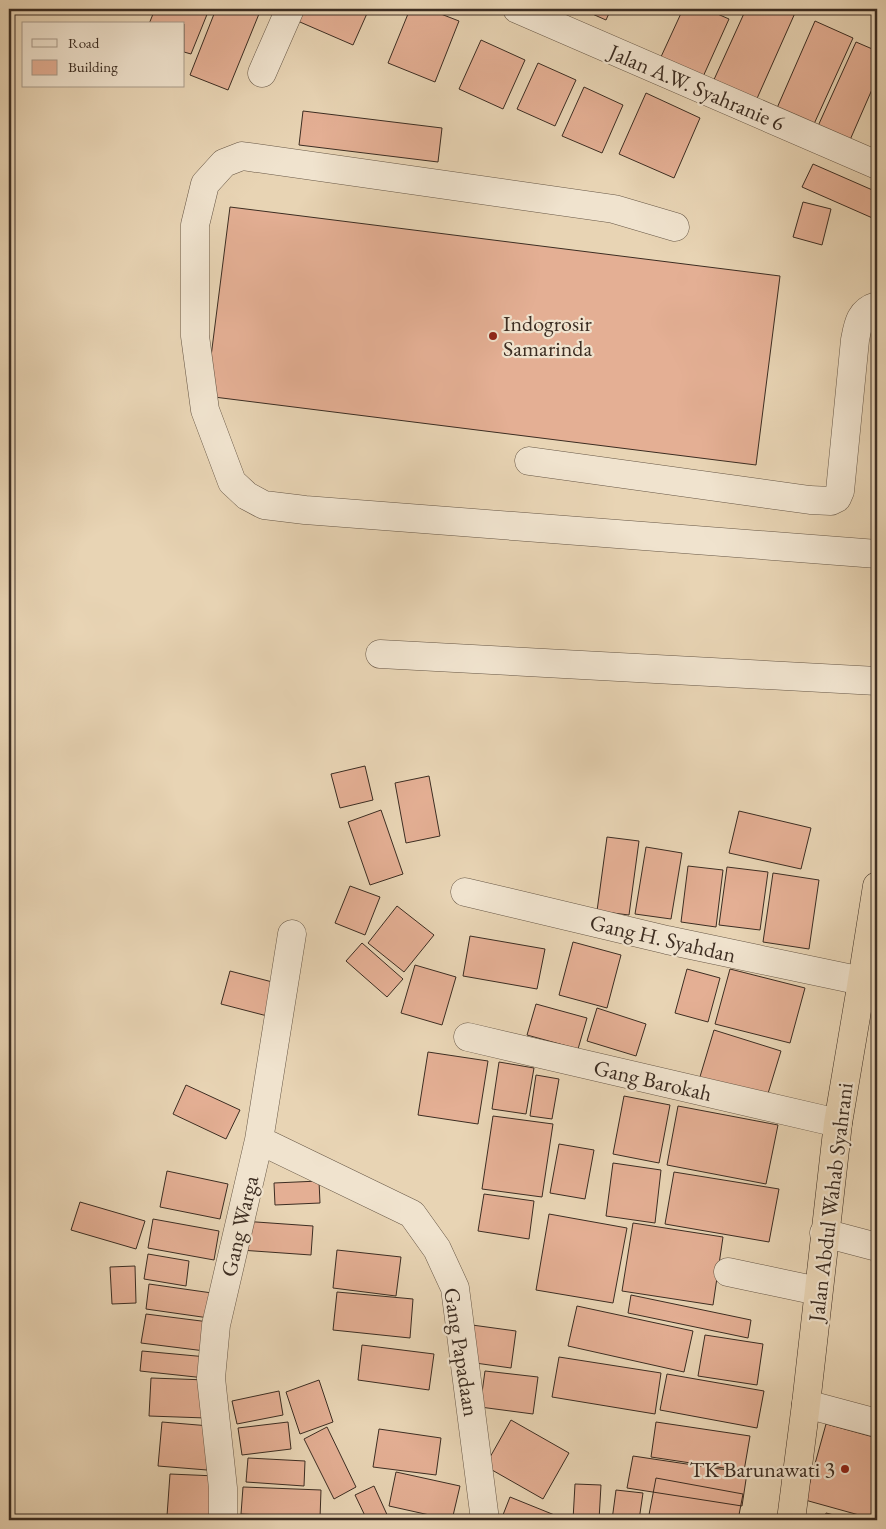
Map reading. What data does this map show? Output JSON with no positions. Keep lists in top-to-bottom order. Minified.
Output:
{"streets":{"highway":["Jalan Abdul Wahab Syahrani"],"street":["Jalan A.W. Syahranie 6","Gang H. Syahdan","Gang Barokah","Gang Warga","Gang Papadaan"]},"crossings":[["Gang H. Syahdan","Jalan Abdul Wahab Syahrani"],["Gang Barokah","Jalan Abdul Wahab Syahrani"],["Gang Warga","Gang Papadaan"]],"places":["Indogrosir Samarinda","TK Barunawati 3"],"legend":["Road","Building"]}
